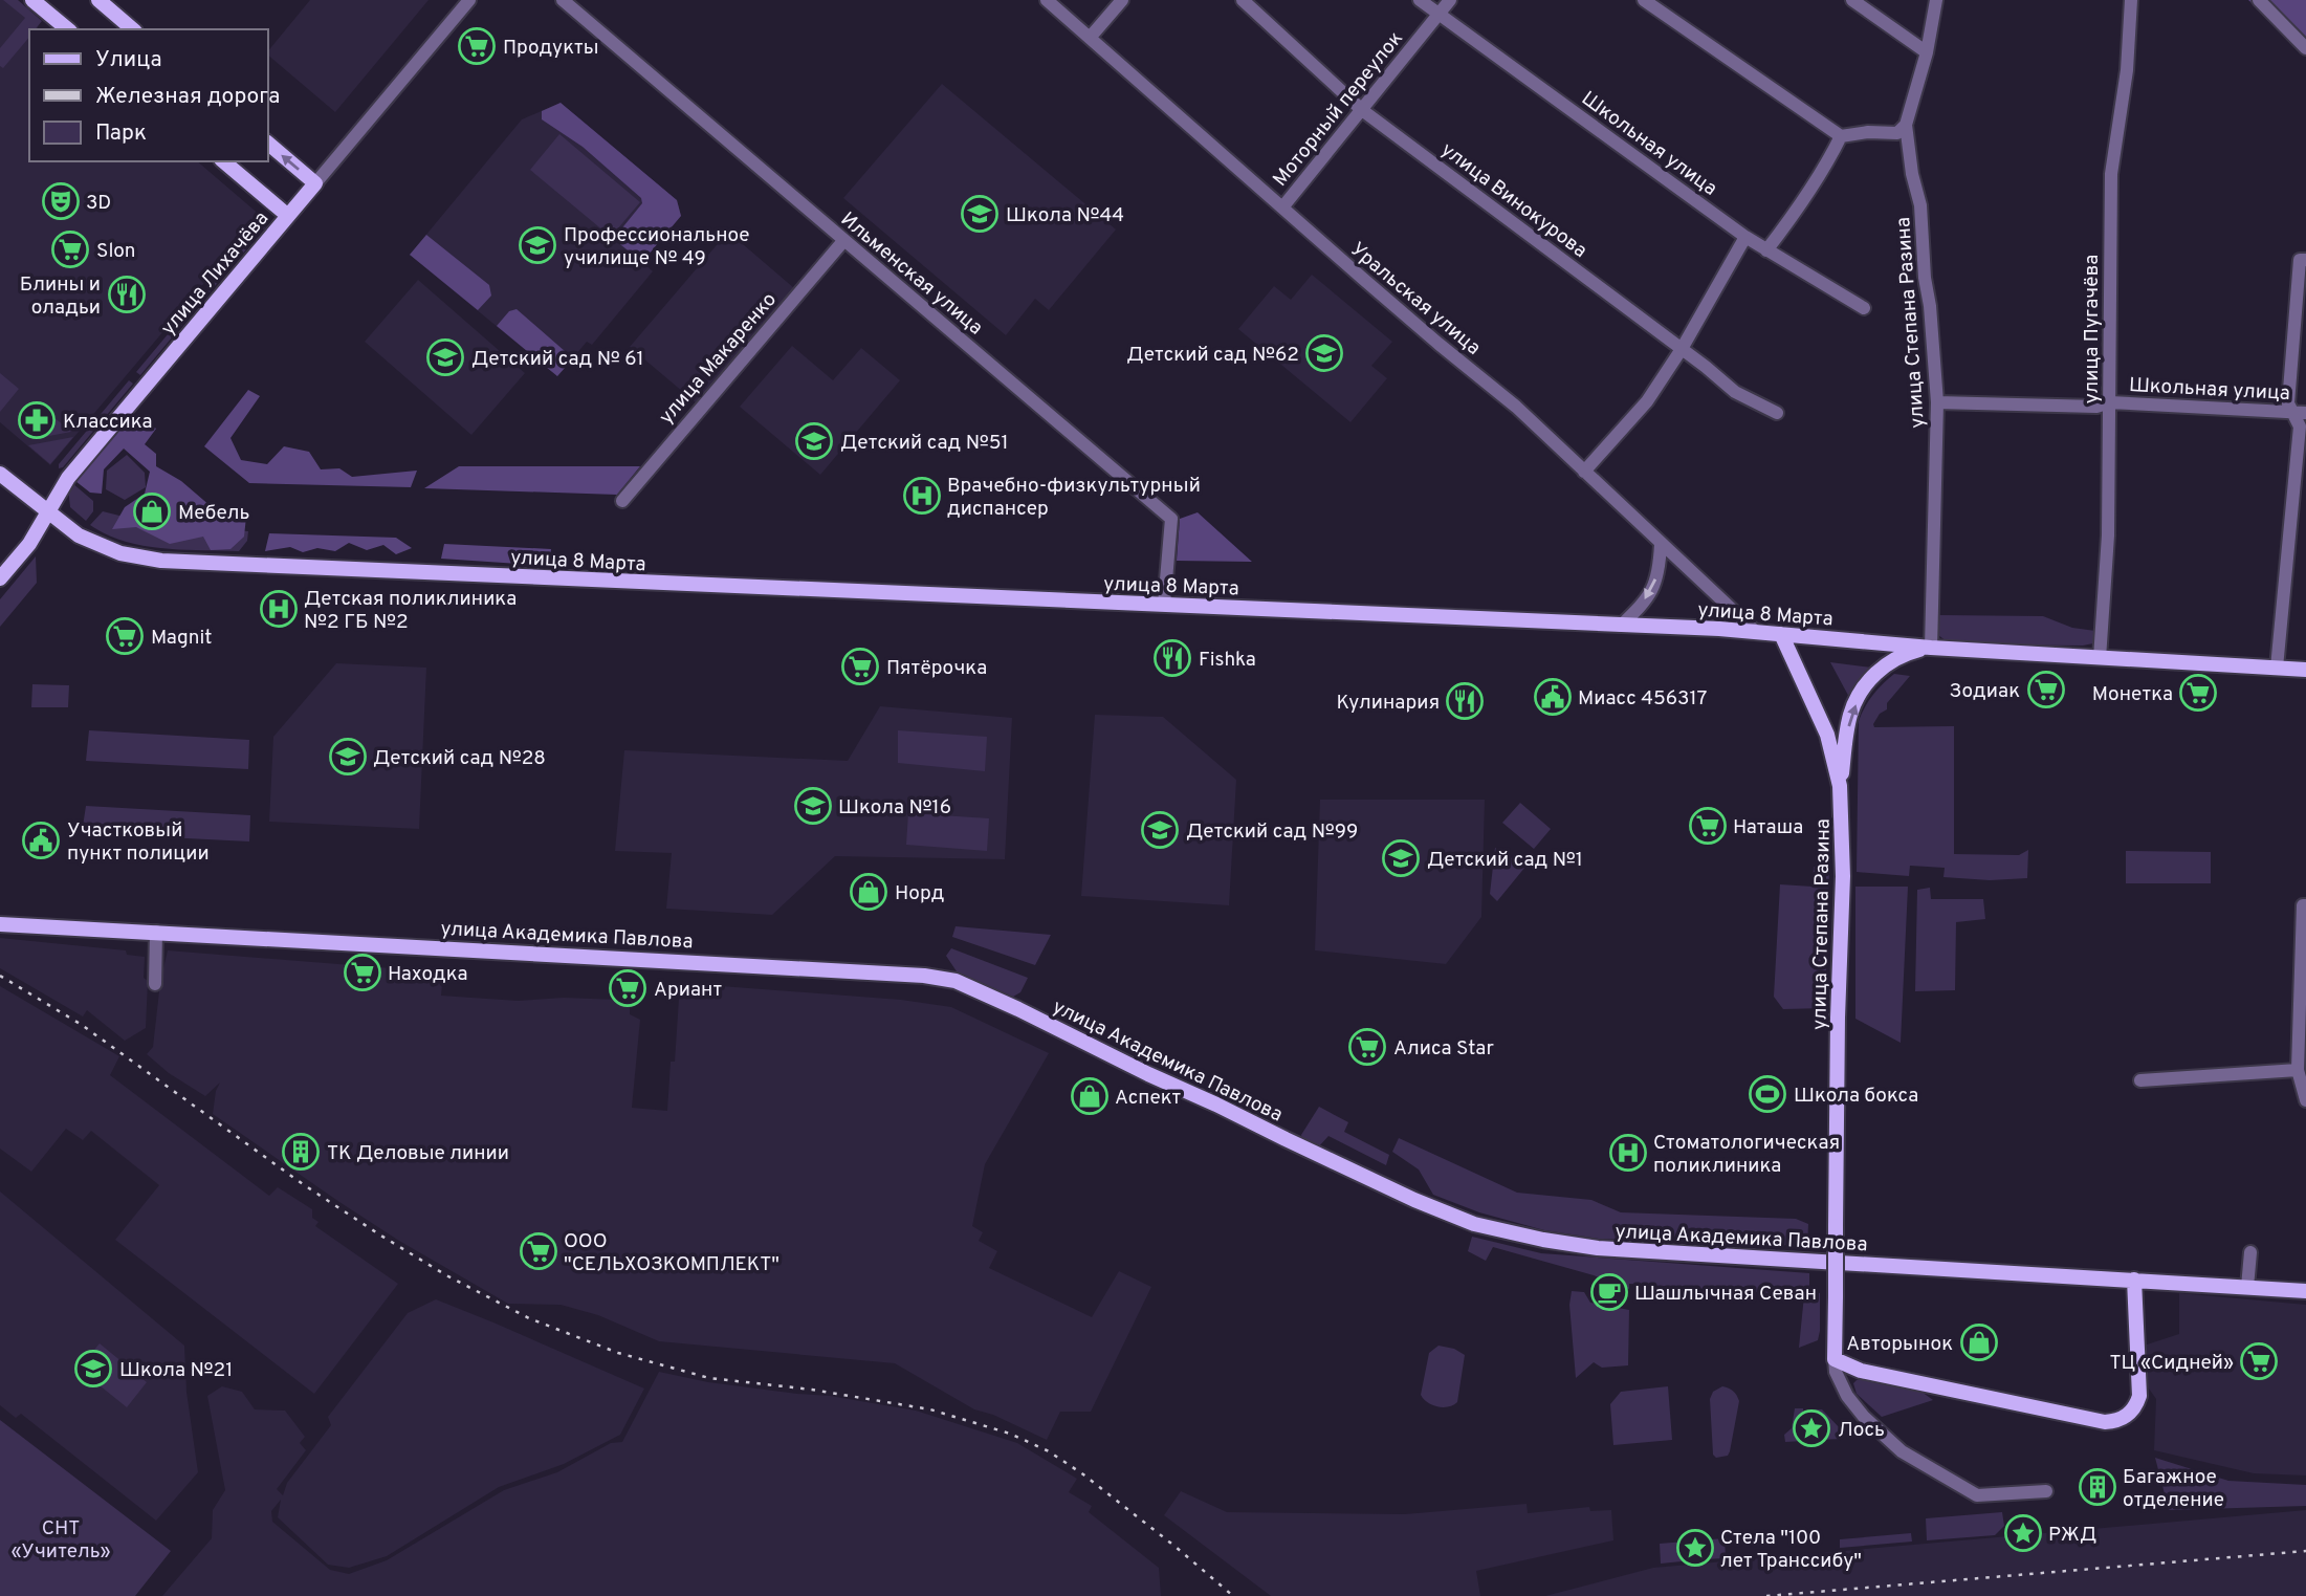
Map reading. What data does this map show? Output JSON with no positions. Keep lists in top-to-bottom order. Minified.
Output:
{"streets":{"main road":["улица Лихачёва","улица Степана Разина","улица 8 Марта","улица Академика Павлова"],"street":["Моторный переулок","Школьная улица","улица Винокурова","Ильменская улица","Уральская улица","улица Пугачёва","улица Макаренко"]},"crossings":[["Моторный переулок","Школьная улица"],["Моторный переулок","улица Винокурова"],["Моторный переулок","Уральская улица"],["Школьная улица","улица Степана Разина"],["Школьная улица","улица Пугачёва"],["улица Лихачёва","улица 8 Марта"],["Ильменская улица","улица Макаренко"],["Ильменская улица","улица 8 Марта"],["Уральская улица","улица 8 Марта"],["улица Степана Разина","улица 8 Марта"],["улица Пугачёва","улица 8 Марта"]],"parks":["СНТ «Учитель»"],"places":{"supermarket":["Продукты","Slon","Magnit","Пятёрочка","Зодиак","Монетка","Наташа","Находка","Ариант","Алиса Star","ООО \"СЕЛЬХОЗКОМПЛЕКТ\"","ТЦ «Сидней»"],"theatre":["3D"],"school or university":["Школа №44","Профессиональное училище № 49","Детский сад №62","Детский сад № 61","Детский сад №51","Детский сад №28","Школа №16","Детский сад №99","Детский сад №1","Школа №21"],"restaurant":["Блины и оладьи","Fishka","Кулинария"],"pharmacy":["Классика"],"hospital":["Врачебно-физкультурный диспансер","Детская поликлиника №2 ГБ №2","Стоматологическая поликлиника"],"shop":["Мебель","Норд","Аспект","Авторынок"],"public building":["Миасс 456317","Участковый пункт полиции"],"sports":["Школа бокса"],"building":["ТК Деловые линии","Багажное отделение"],"cafe":["Шашлычная Севан"],"place":["Лось","РЖД","Стела \"100 лет Транссибу\""]},"legend":["Улица","Железная дорога","Парк"]}
